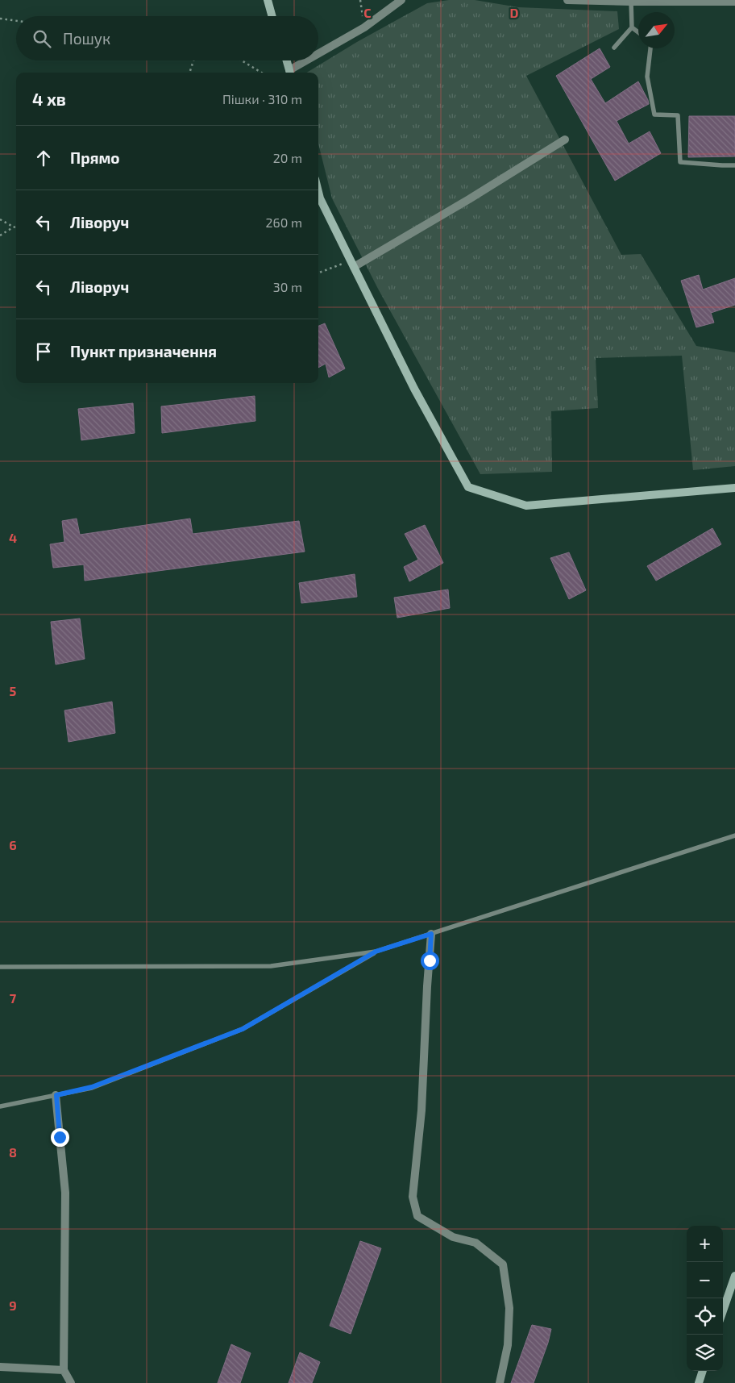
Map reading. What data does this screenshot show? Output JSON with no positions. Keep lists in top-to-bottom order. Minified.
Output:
{"north":"top right","page":{"search":"Пошук","heading":["4 хв","Пішки · 310 m"],"list":[["Прямо","20 m"],["Ліворуч","260 m"],["Ліворуч","30 m"],"Пункт призначення"],"map_buttons":["+","−"]},"grid":{"columns":["C","D"],"rows":["4","5","6","7","8","9"]}}
